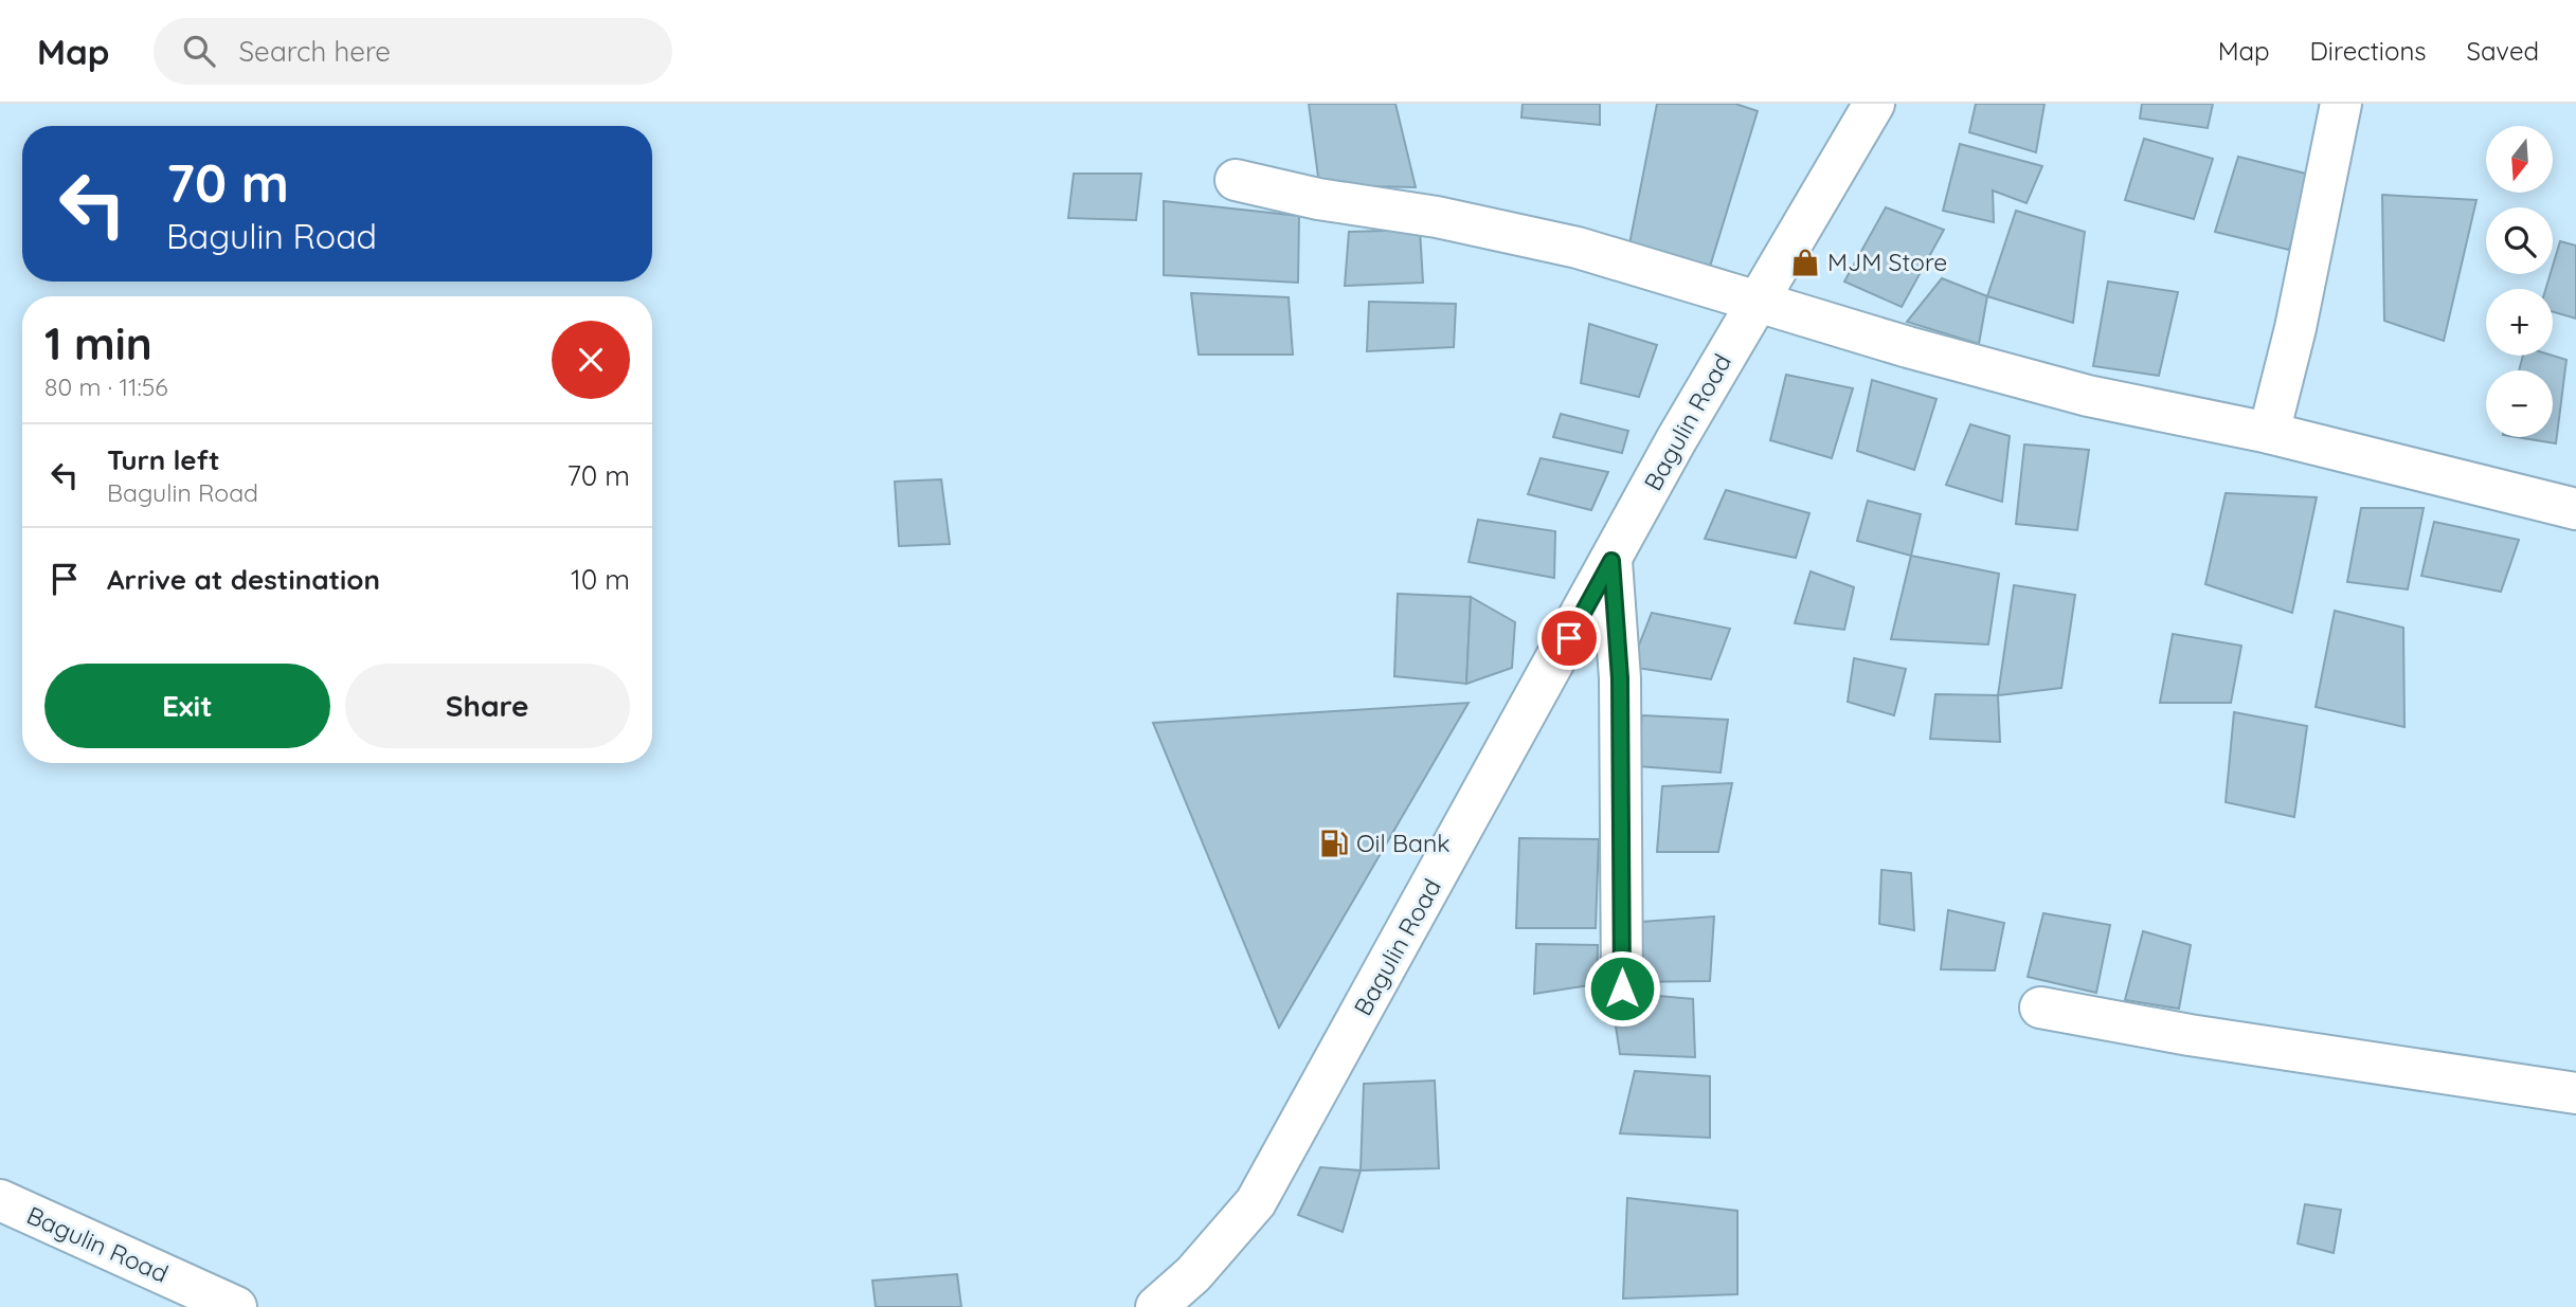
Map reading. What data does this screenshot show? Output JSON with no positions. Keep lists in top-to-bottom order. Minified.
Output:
{"streets":{"street":["Bagulin Road"]},"places":{"shop":["MJM Store"],"fuel station":["Oil Bank"]},"north":"bottom","page":{"header":"Map","search":"Search here","nav":["Map","Directions","Saved"],"map_buttons":["+","−"],"turn":["70 m","Bagulin Road"],"heading":["1 min","80 m · 11:56"],"list":[{"name":"Turn left","note":"Bagulin Road","value":"70 m"},{"name":"Arrive at destination","value":"10 m"}],"buttons":["Exit","Share"]}}
